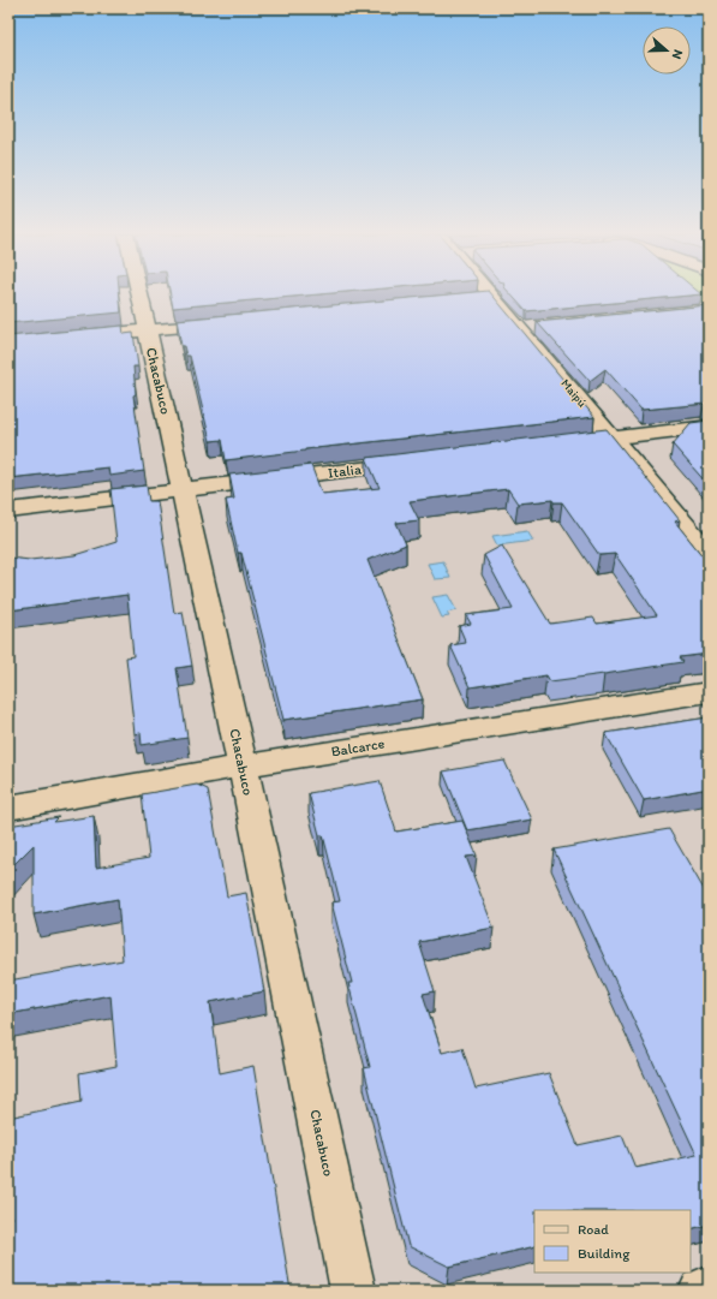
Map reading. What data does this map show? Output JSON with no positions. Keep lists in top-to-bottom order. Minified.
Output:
{"streets":{"street":["Chacabuco","Maipú","Italia","Balcarce"]},"crossings":[["Chacabuco","Italia"],["Chacabuco","Balcarce"]],"legend":["Road","Building"],"north":"right"}
